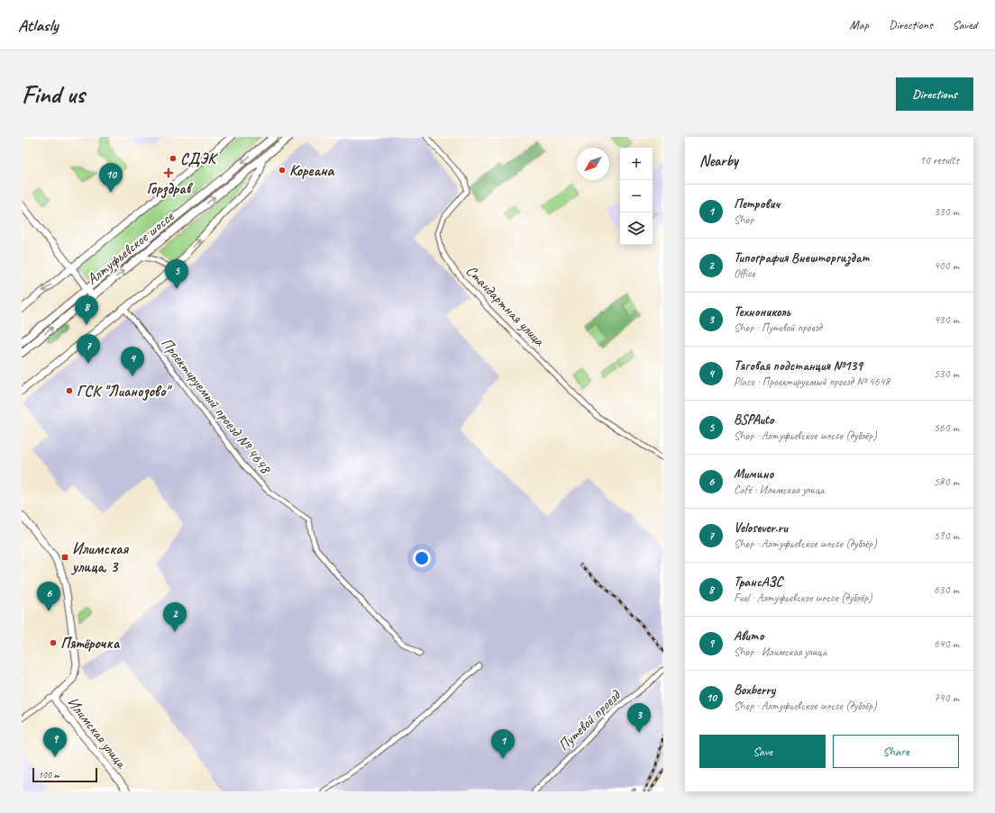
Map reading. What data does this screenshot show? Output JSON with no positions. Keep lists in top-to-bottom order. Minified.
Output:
{"streets":{"main road":["Алтуфьевское шоссе"],"street":["Стандартная улица","Проектируемый проезд № 4648","Путевой проезд","Илимская улица"]},"places":{"other":["СДЭК","Кореана","ГСК \"Лианозово\"","Пятёрочка"],"health":["Горздрав"],"transit":["Илимская улица, 3"]},"scale_bar":"100 m","north":"bottom left","page":{"header":"Atlasly","nav":["Map","Directions","Saved"],"buttons":["Directions",["Save","Share"]],"title":"Find us","heading":["Nearby","10 results"],"map_buttons":["+","−"],"pins":["10","5","8","7","4","6","2","3","9","1"],"list":[{"mark":"1","name":"Петрович","note":"Shop","value":"330 m"},{"mark":"2","name":"Типография Внешторгиздат","note":"Office","value":"400 m"},{"mark":"3","name":"Технониколь","note":"Shop · Путевой проезд","value":"430 m"},{"mark":"4","name":"Тяговая подстанция №139","note":"Place · Проектируемый проезд № 4648","value":"530 m"},{"mark":"5","name":"BSPAuto","note":"Shop · Алтуфьевское шоссе (дублёр)","value":"560 m"},{"mark":"6","name":"Мимино","note":"Café · Илимская улица","value":"580 m"},{"mark":"7","name":"Velosever.ru","note":"Shop · Алтуфьевское шоссе (дублёр)","value":"590 m"},{"mark":"8","name":"ТрансАЗС","note":"Fuel · Алтуфьевское шоссе (дублёр)","value":"630 m"},{"mark":"9","name":"Авито","note":"Shop · Илимская улица","value":"640 m"},{"mark":"10","name":"Boxberry","note":"Shop · Алтуфьевское шоссе (дублёр)","value":"740 m"}],"scale":"100 m"}}
